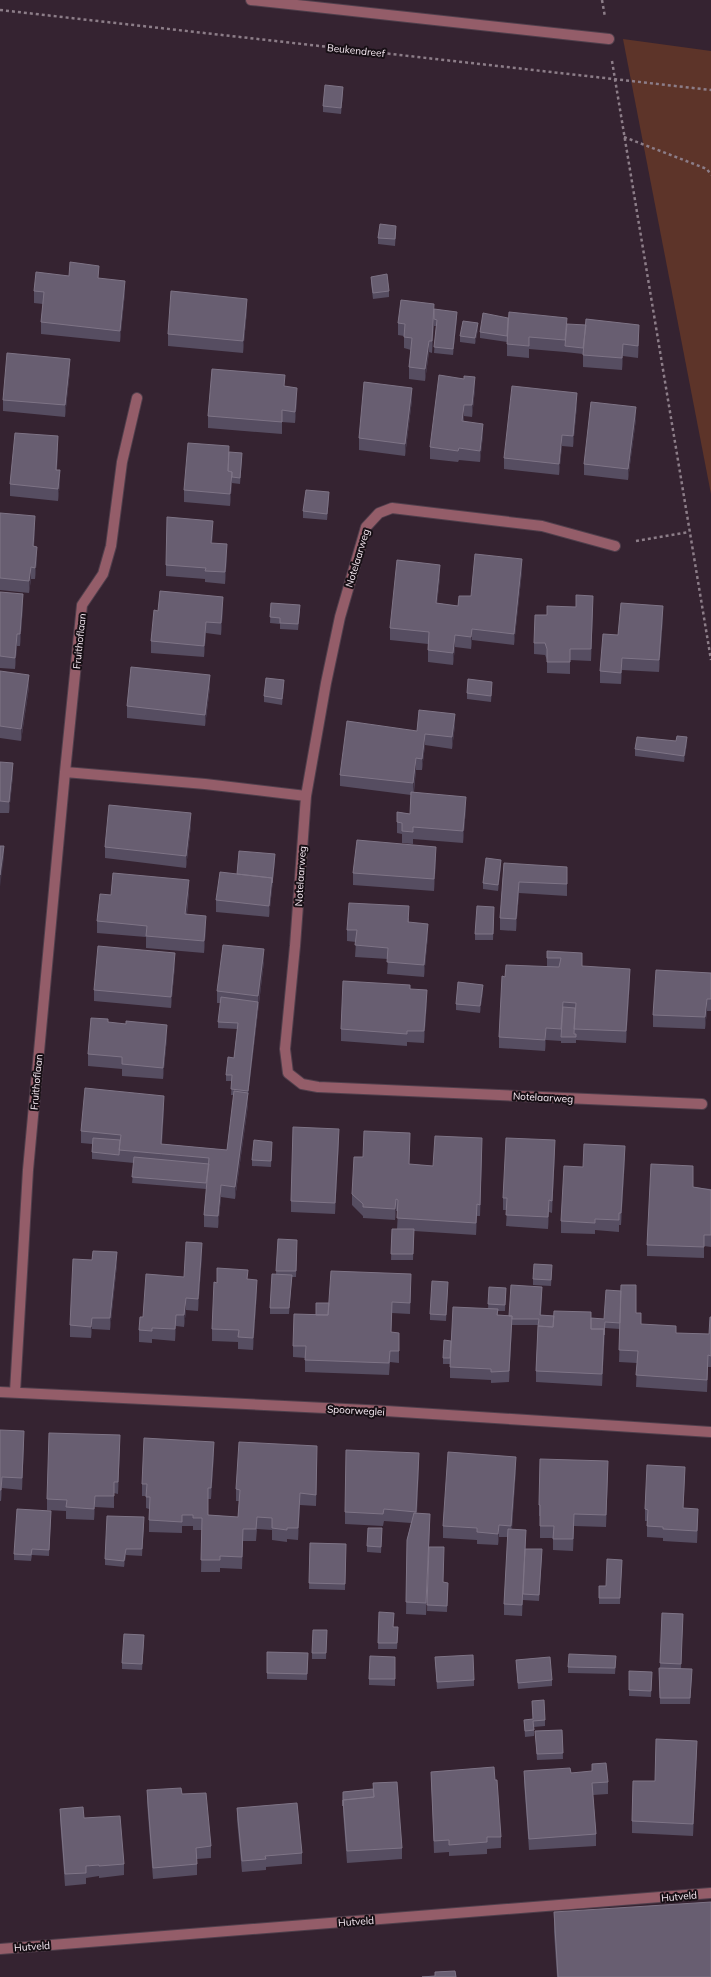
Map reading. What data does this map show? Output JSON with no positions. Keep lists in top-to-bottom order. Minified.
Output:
{"streets":{"street":["Notelaarweg","Fruithoflaan","Spoorweglei","Hutveld"],"path":["Beukendreef"]},"crossings":[["Fruithoflaan","Spoorweglei"]]}
